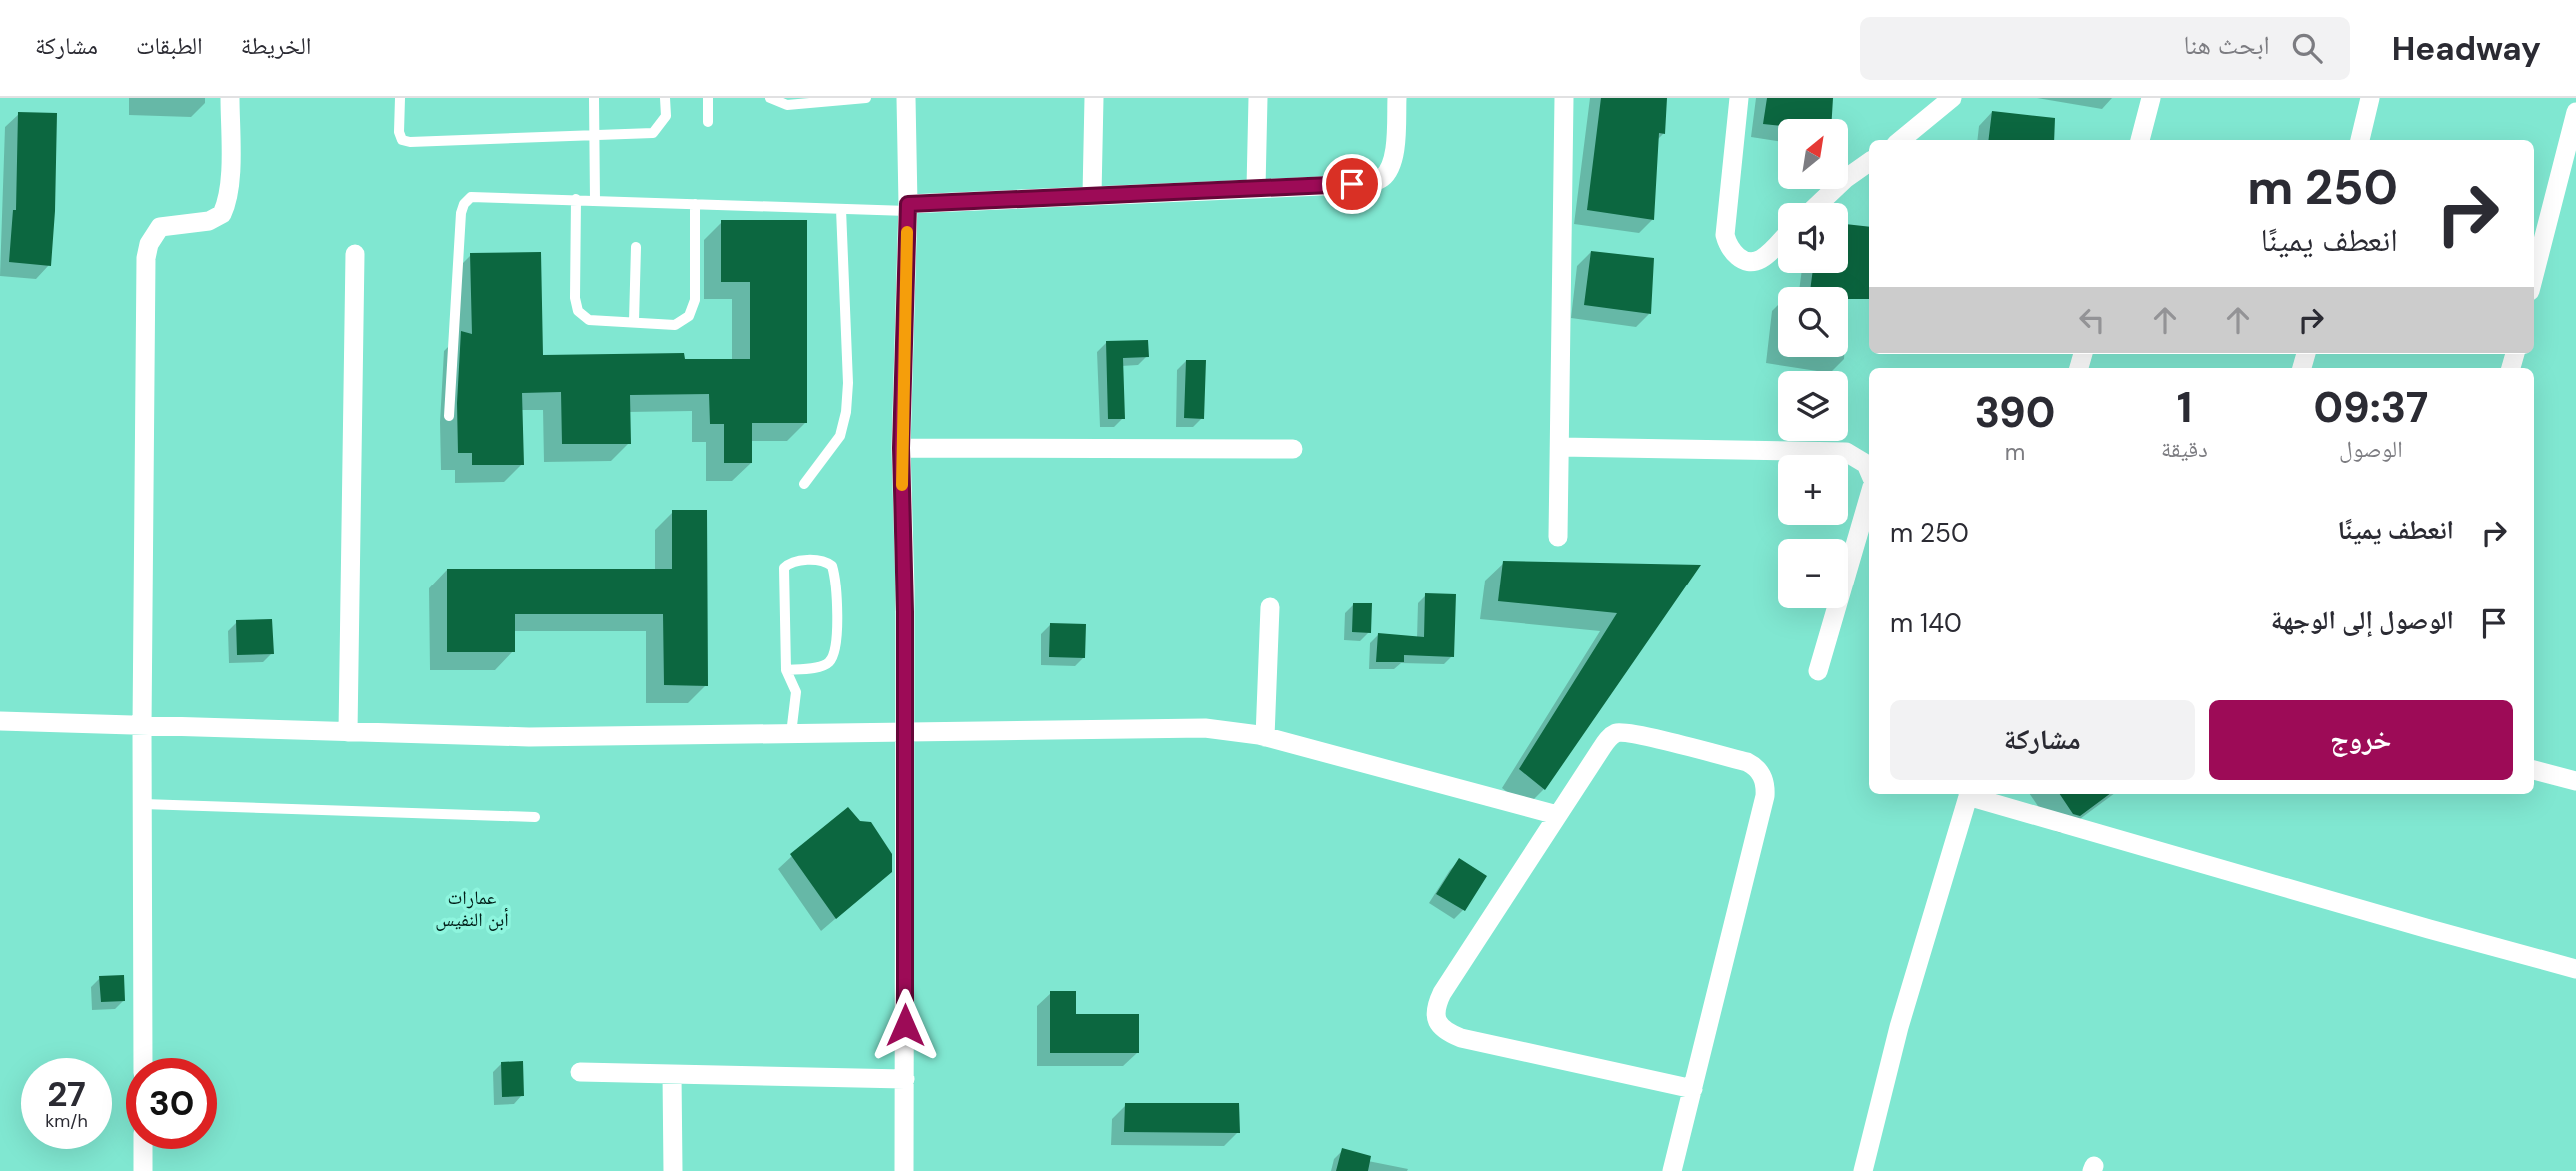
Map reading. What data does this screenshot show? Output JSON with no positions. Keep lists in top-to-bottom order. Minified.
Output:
{"districts":["عمارات أبن النفيس"],"north":"top right","page":{"header":"Headway","search":"ابحث هنا","nav":["الخريطة","الطبقات","مشاركة"],"map_buttons":["+","−"],"turn":["250 m","انعطف يمينًا"],"eta":["09:37","الوصول","1","دقيقة","390","m"],"list":[{"name":"انعطف يمينًا","value":"250 m"},{"name":"الوصول إلى الوجهة","value":"140 m"}],"buttons":["خروج","مشاركة"],"speed":"27 km/h","limit":"30"}}
